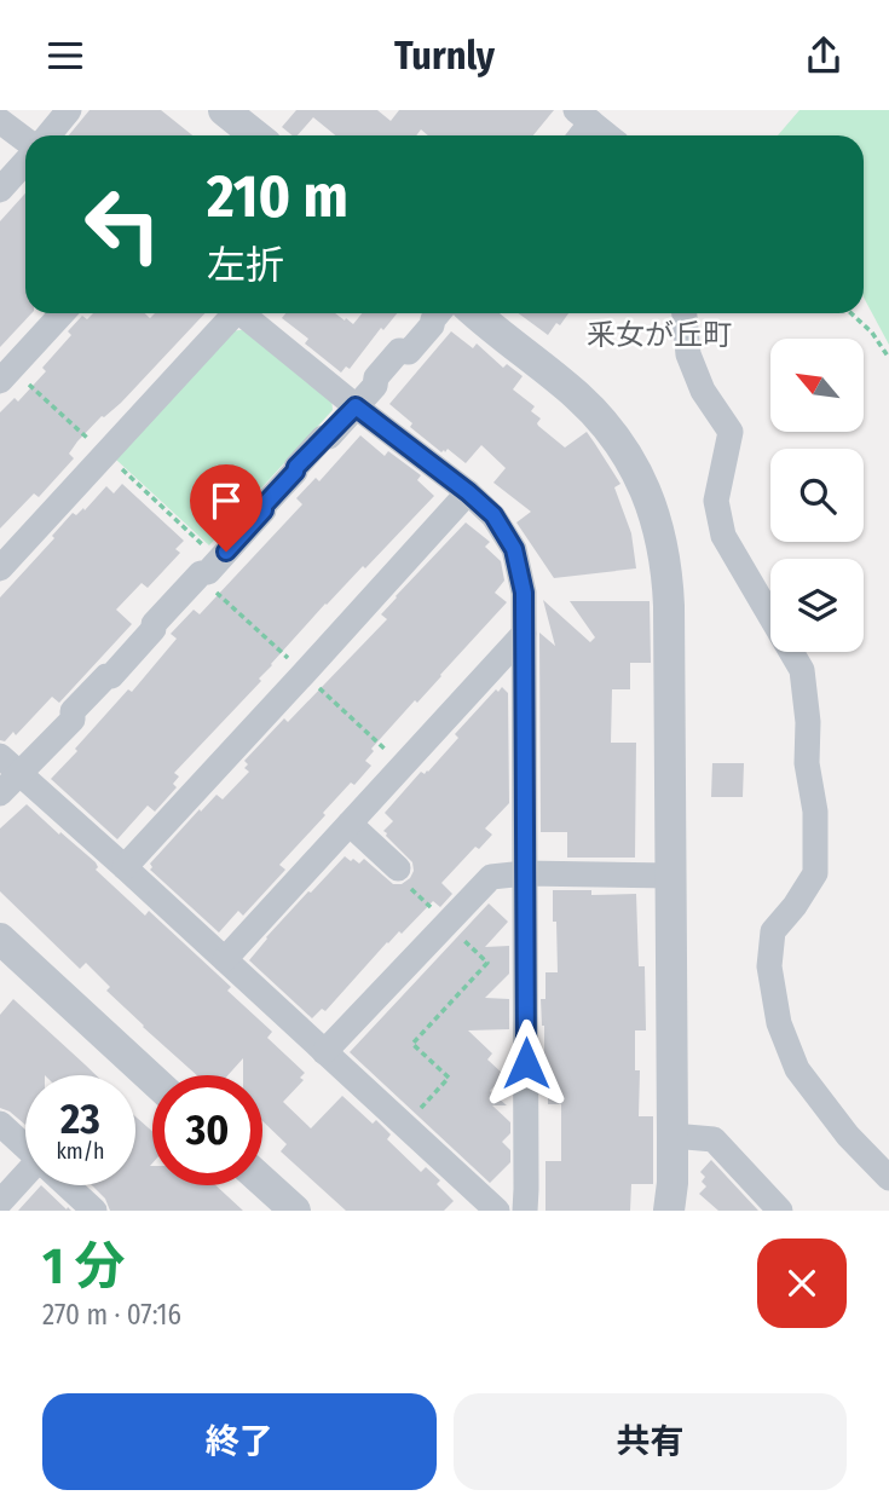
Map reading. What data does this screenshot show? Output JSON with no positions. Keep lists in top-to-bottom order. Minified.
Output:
{"districts":["釆女が丘町"],"north":"top left","page":{"header":"Turnly","turn":["210 m","左折"],"speed":"23 km/h","limit":"30","heading":["1 分","270 m · 07:16"],"buttons":["終了","共有"]}}
